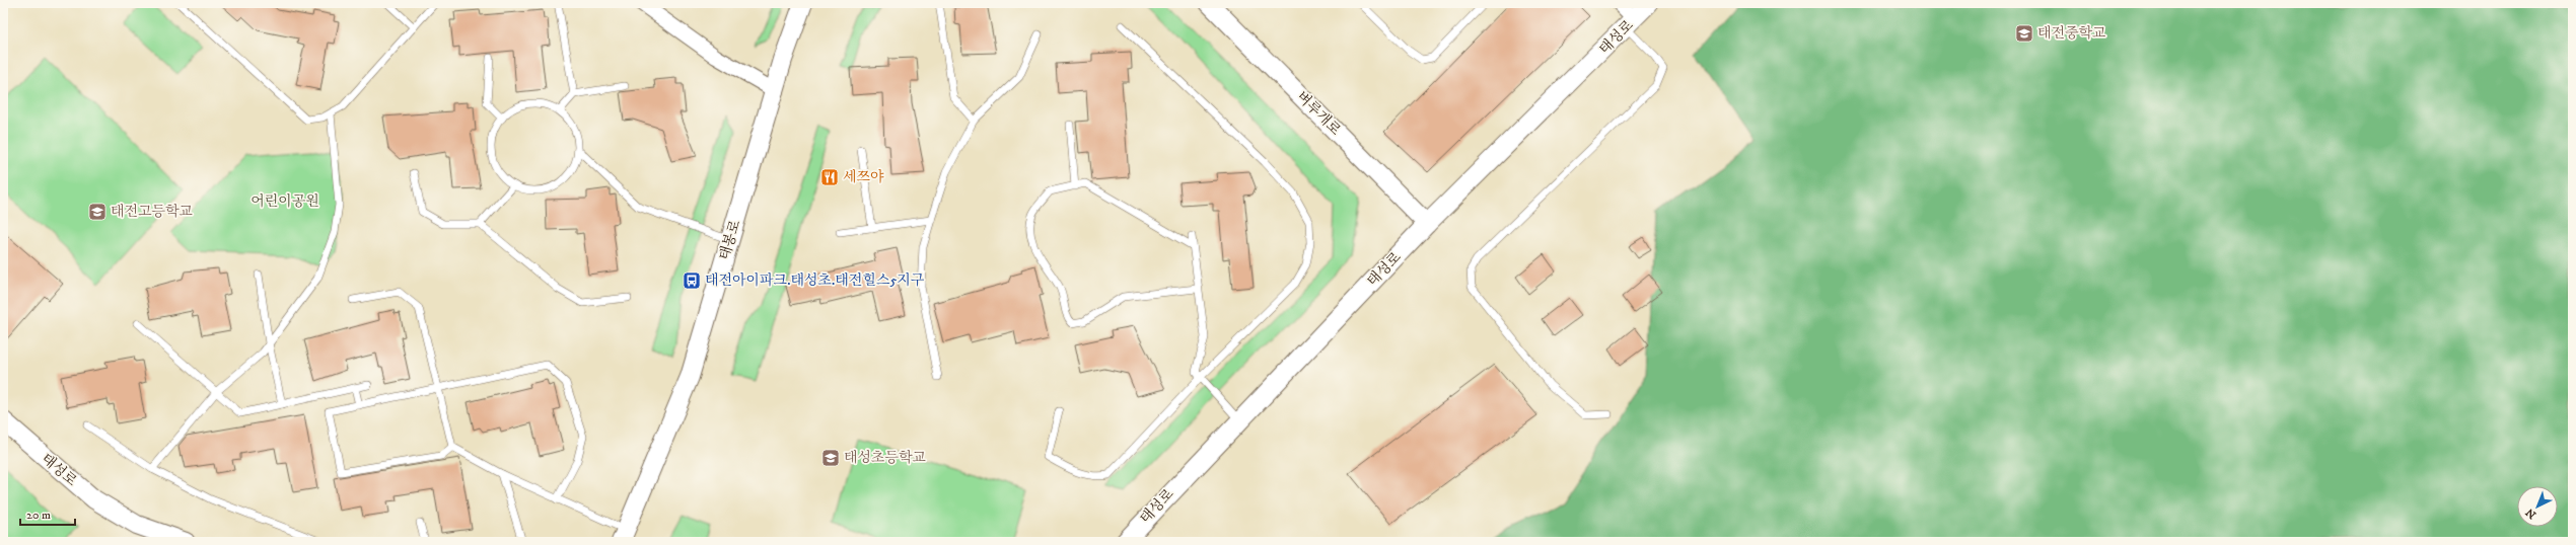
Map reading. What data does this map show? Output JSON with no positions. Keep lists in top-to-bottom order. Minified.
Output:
{"streets":{"street":["태성로","벼루개로","태봉로"]},"crossings":[["태성로","벼루개로"]],"parks":["어린이공원"],"places":{"school or university":["태전중학교","태전고등학교","태성초등학교"],"restaurant":["세쯔야"],"bus stop":["태전아이파크.태성초.태전힐스5지구"]},"scale_bar":"20 m","north":"bottom left"}
